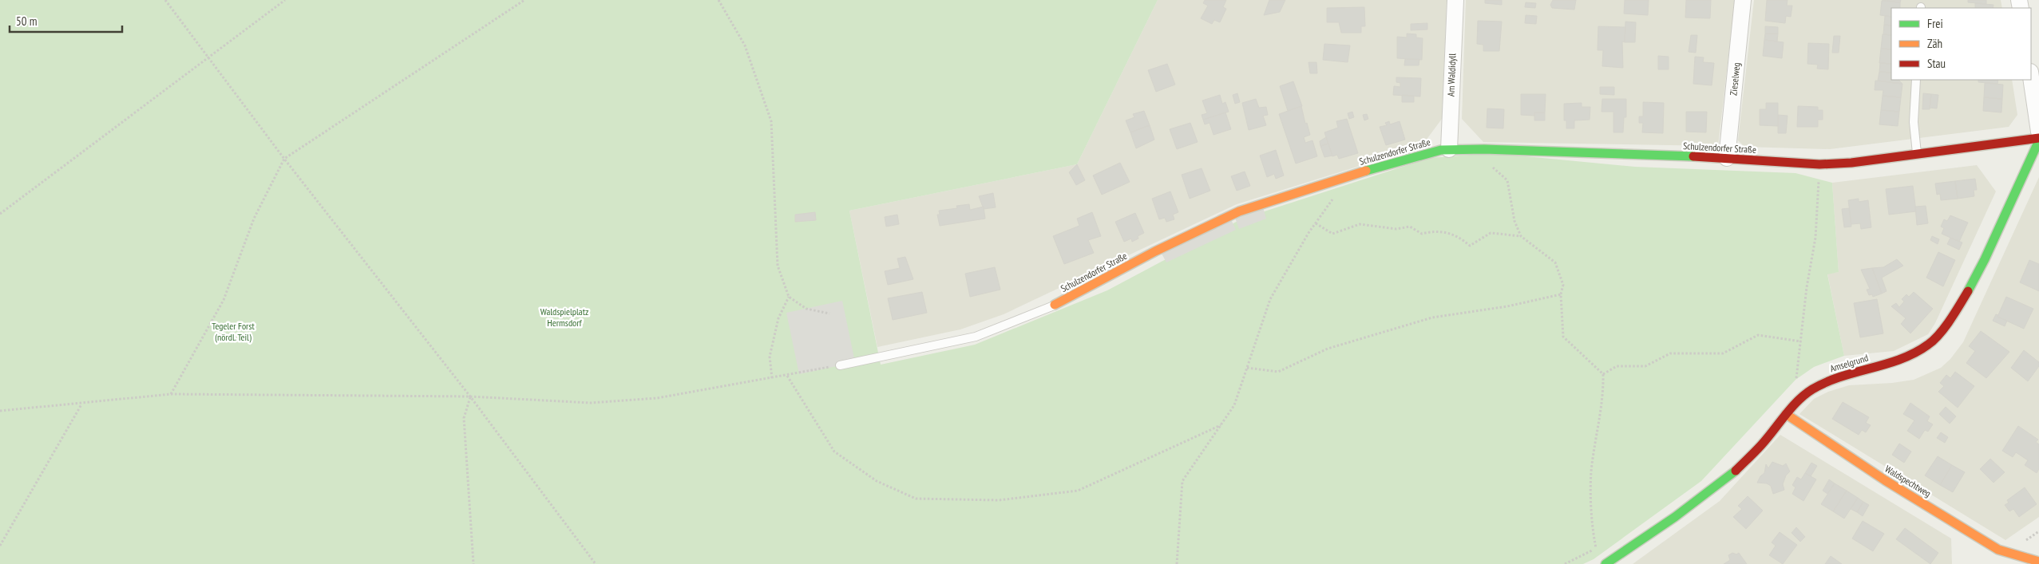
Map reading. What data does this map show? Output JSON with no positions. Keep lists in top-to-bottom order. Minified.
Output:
{"streets":{"street":["Am Waldidyll","Zieselweg","Schulzendorfer Straße","Amselgrund","Waldspechtweg"]},"crossings":[["Am Waldidyll","Schulzendorfer Straße"],["Zieselweg","Schulzendorfer Straße"],["Schulzendorfer Straße","Amselgrund"],["Amselgrund","Waldspechtweg"]],"parks":["Waldspielplatz Hermsdorf","Tegeler Forst (nördl. Teil)"],"legend":["Frei","Zäh","Stau"],"scale_bar":"50 m"}
